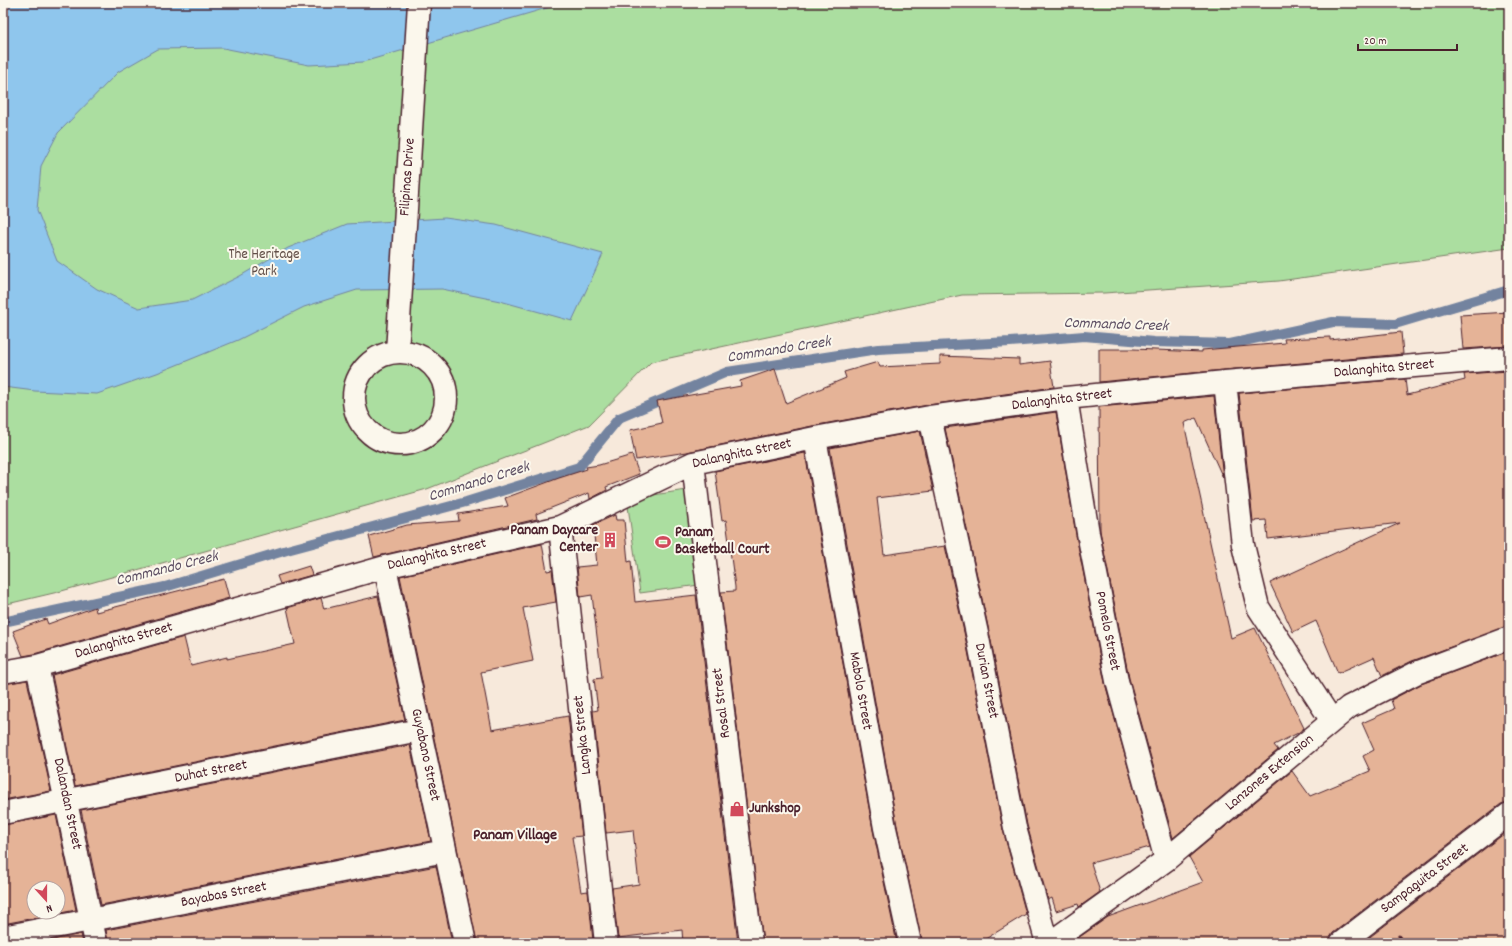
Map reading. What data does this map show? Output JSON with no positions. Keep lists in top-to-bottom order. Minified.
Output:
{"streets":{"street":["Filipinas Drive","Dalanghita Street","Pomelo Street","Durian Street","Mabolo Street","Rosal Street","Langka Street","Guyabano Street","Duhat Street","Lanzones Extension","Dalandan Street","Sampaguita Street","Bayabas Street"]},"crossings":[["Dalanghita Street","Pomelo Street"],["Dalanghita Street","Durian Street"],["Dalanghita Street","Mabolo Street"],["Dalanghita Street","Rosal Street"],["Dalanghita Street","Langka Street"],["Dalanghita Street","Guyabano Street"],["Dalanghita Street","Dalandan Street"],["Pomelo Street","Lanzones Extension"],["Guyabano Street","Duhat Street"],["Guyabano Street","Bayabas Street"],["Duhat Street","Dalandan Street"],["Dalandan Street","Bayabas Street"]],"districts":["Panam Village"],"water":["Commando Creek"],"parks":["The Heritage Park"],"places":{"building":["Panam Daycare Center"],"sports":["Panam Basketball Court"],"shop":["Junkshop"]},"scale_bar":"20 m","north":"bottom"}
